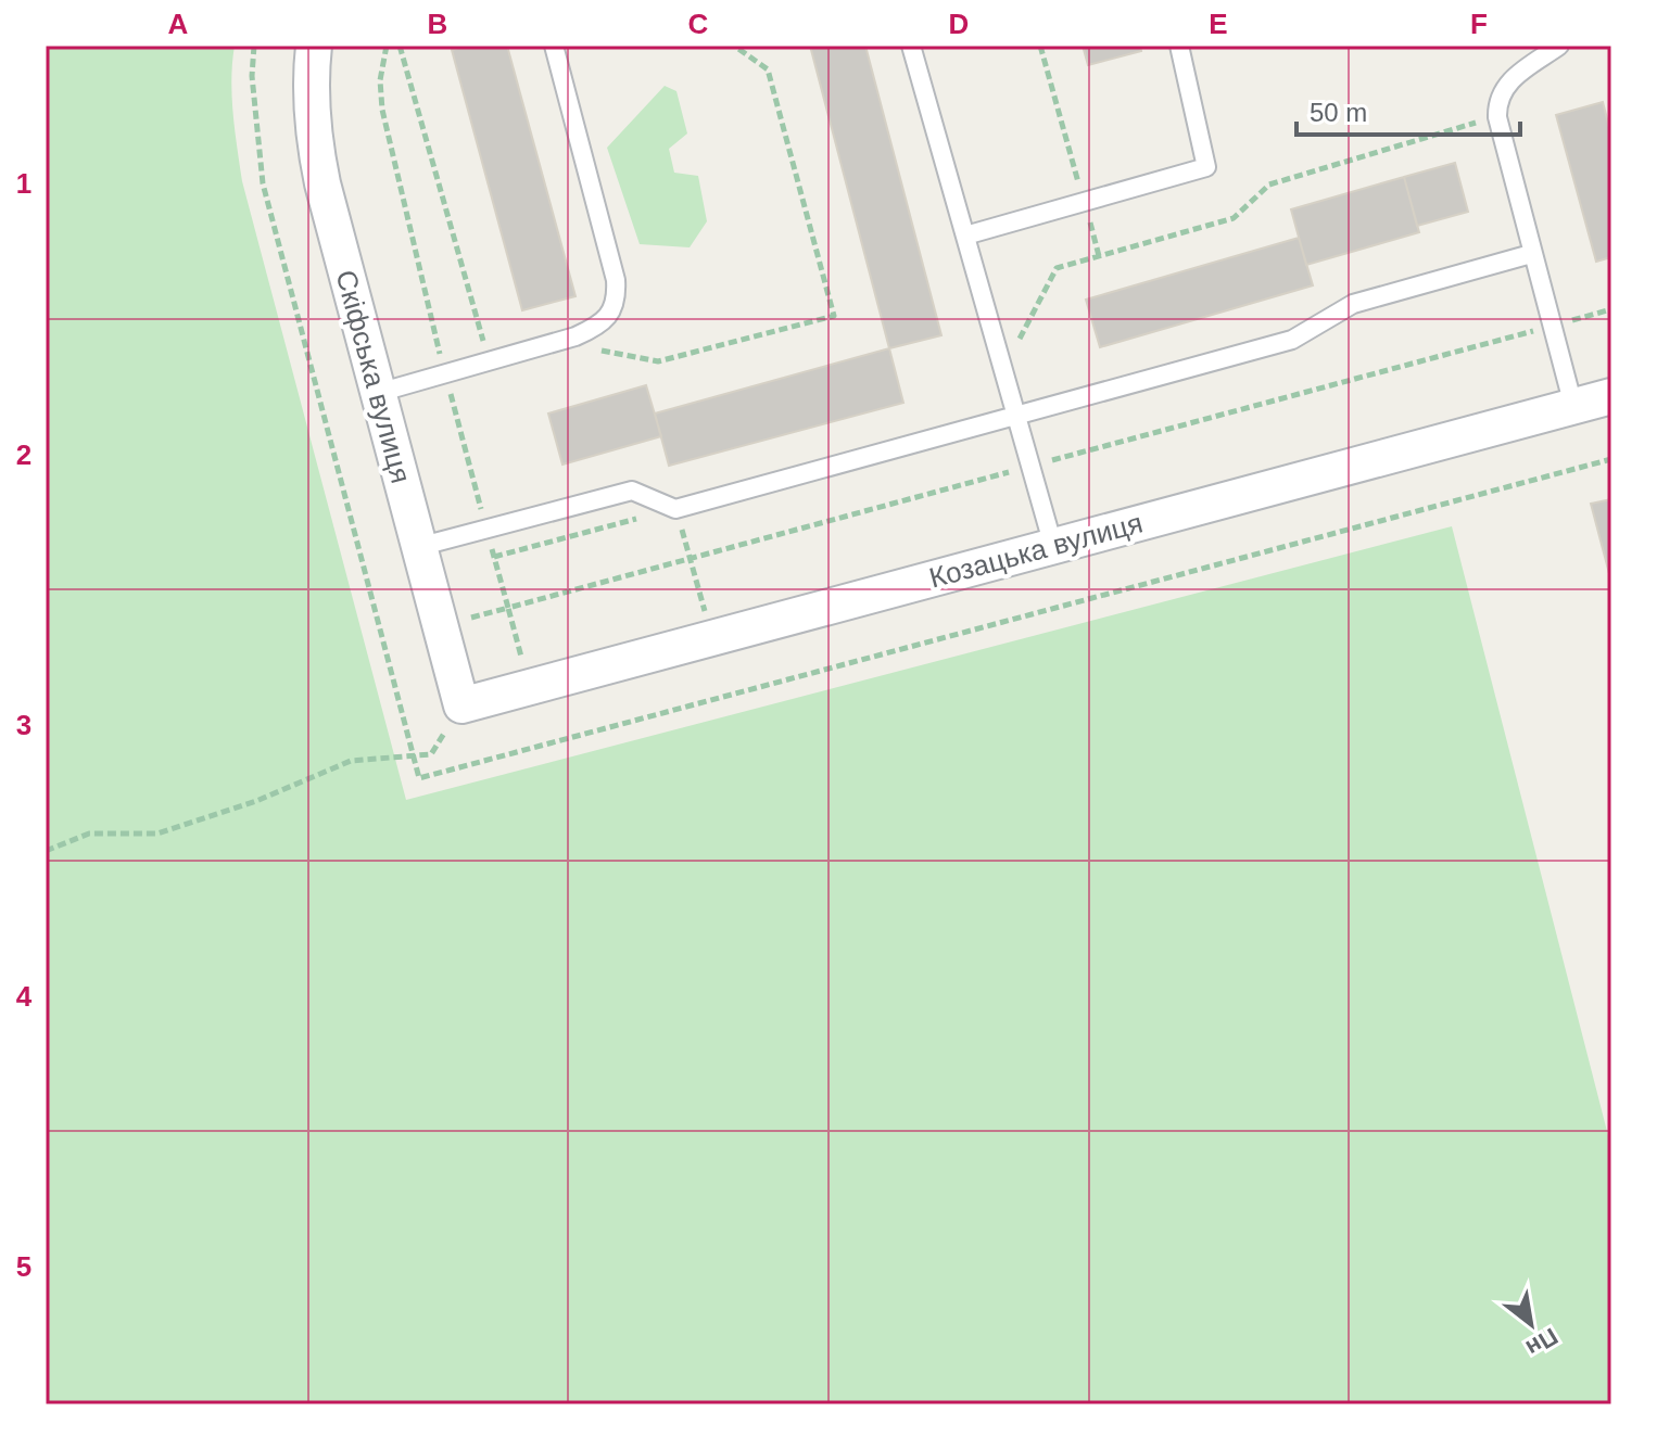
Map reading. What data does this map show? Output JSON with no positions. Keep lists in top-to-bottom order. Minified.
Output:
{"streets":{"street":["Скіфська вулиця","Козацька вулиця"]},"crossings":[["Скіфська вулиця","Козацька вулиця"]],"scale_bar":"50 m","north":"bottom right","grid":{"columns":["A","B","C","D","E","F"],"rows":["1","2","3","4","5"]}}
